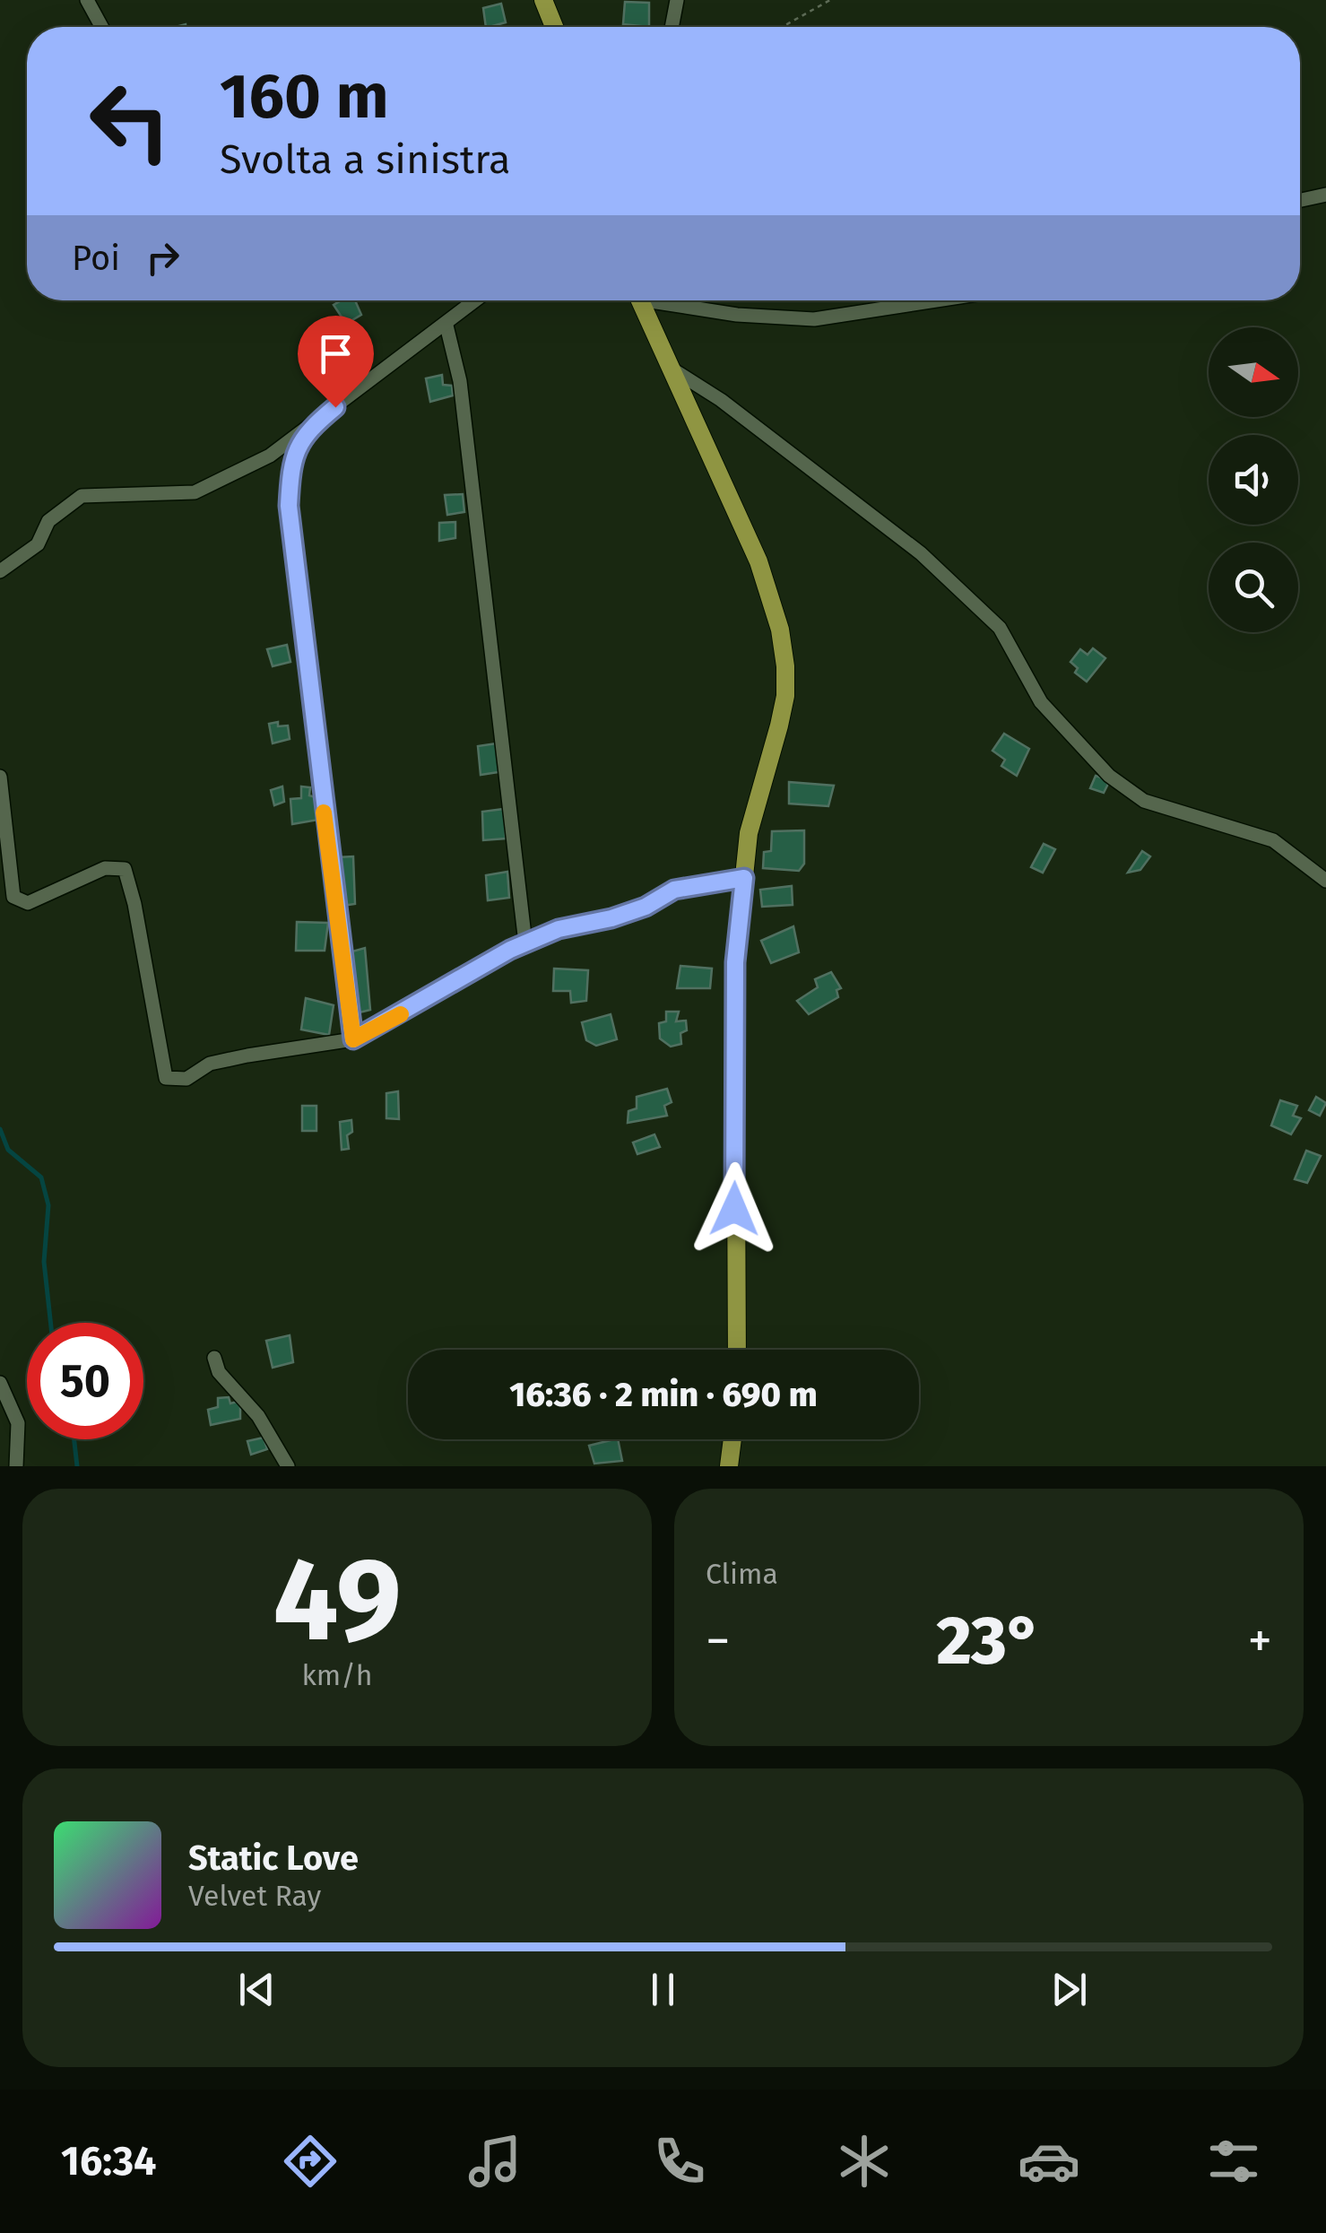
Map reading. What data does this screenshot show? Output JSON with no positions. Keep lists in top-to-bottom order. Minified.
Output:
{"north":"right","page":{"turn":["160 m","Svolta a sinistra"],"then":"Poi","limit":"50","trip":"16:36 · 2 min · 690 m","tile":[["49","km/h"],"Clima"],"heat":["−","23°","+"],"song":["Static Love","Velvet Ray"],"tabs":"16:34"}}
